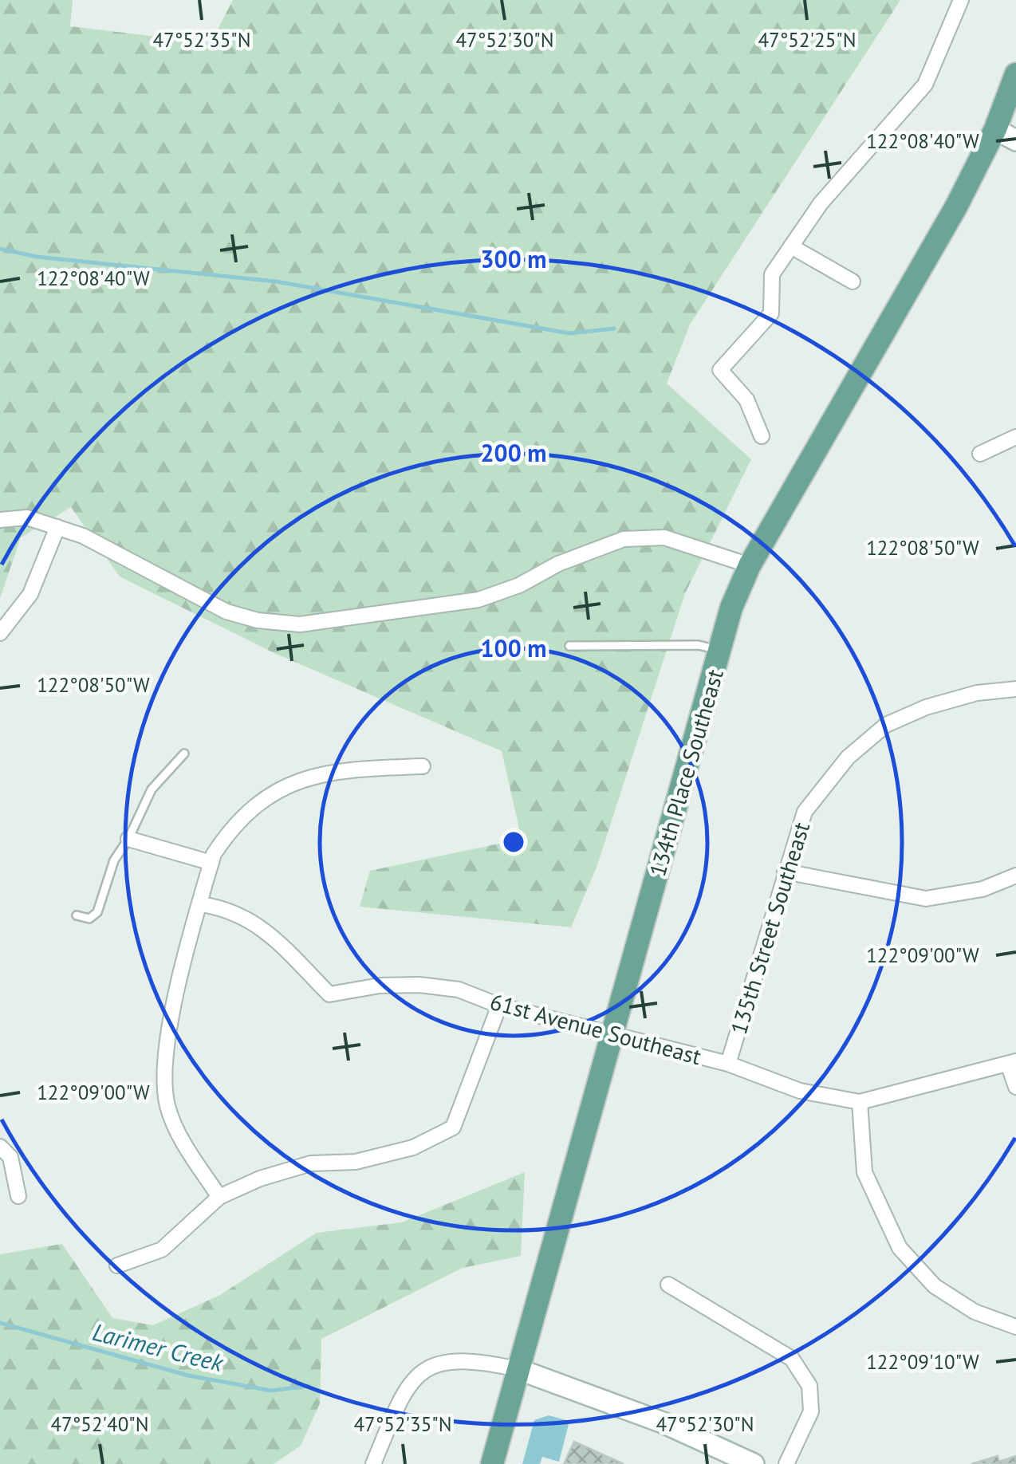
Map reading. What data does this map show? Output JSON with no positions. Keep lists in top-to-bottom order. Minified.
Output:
{"streets":{"main road":["134th Place Southeast"],"street":["135th Street Southeast","61st Avenue Southeast"]},"crossings":[["134th Place Southeast","61st Avenue Southeast"],["135th Street Southeast","61st Avenue Southeast"]],"water":["Larimer Creek"],"coordinates":["47°52'35\"N","47°52'30\"N","47°52'25\"N","122°08'40\"W","122°08'50\"W","122°09'00\"W","122°09'10\"W","47°52'40\"N"],"rings":["300 m","200 m","100 m"]}
